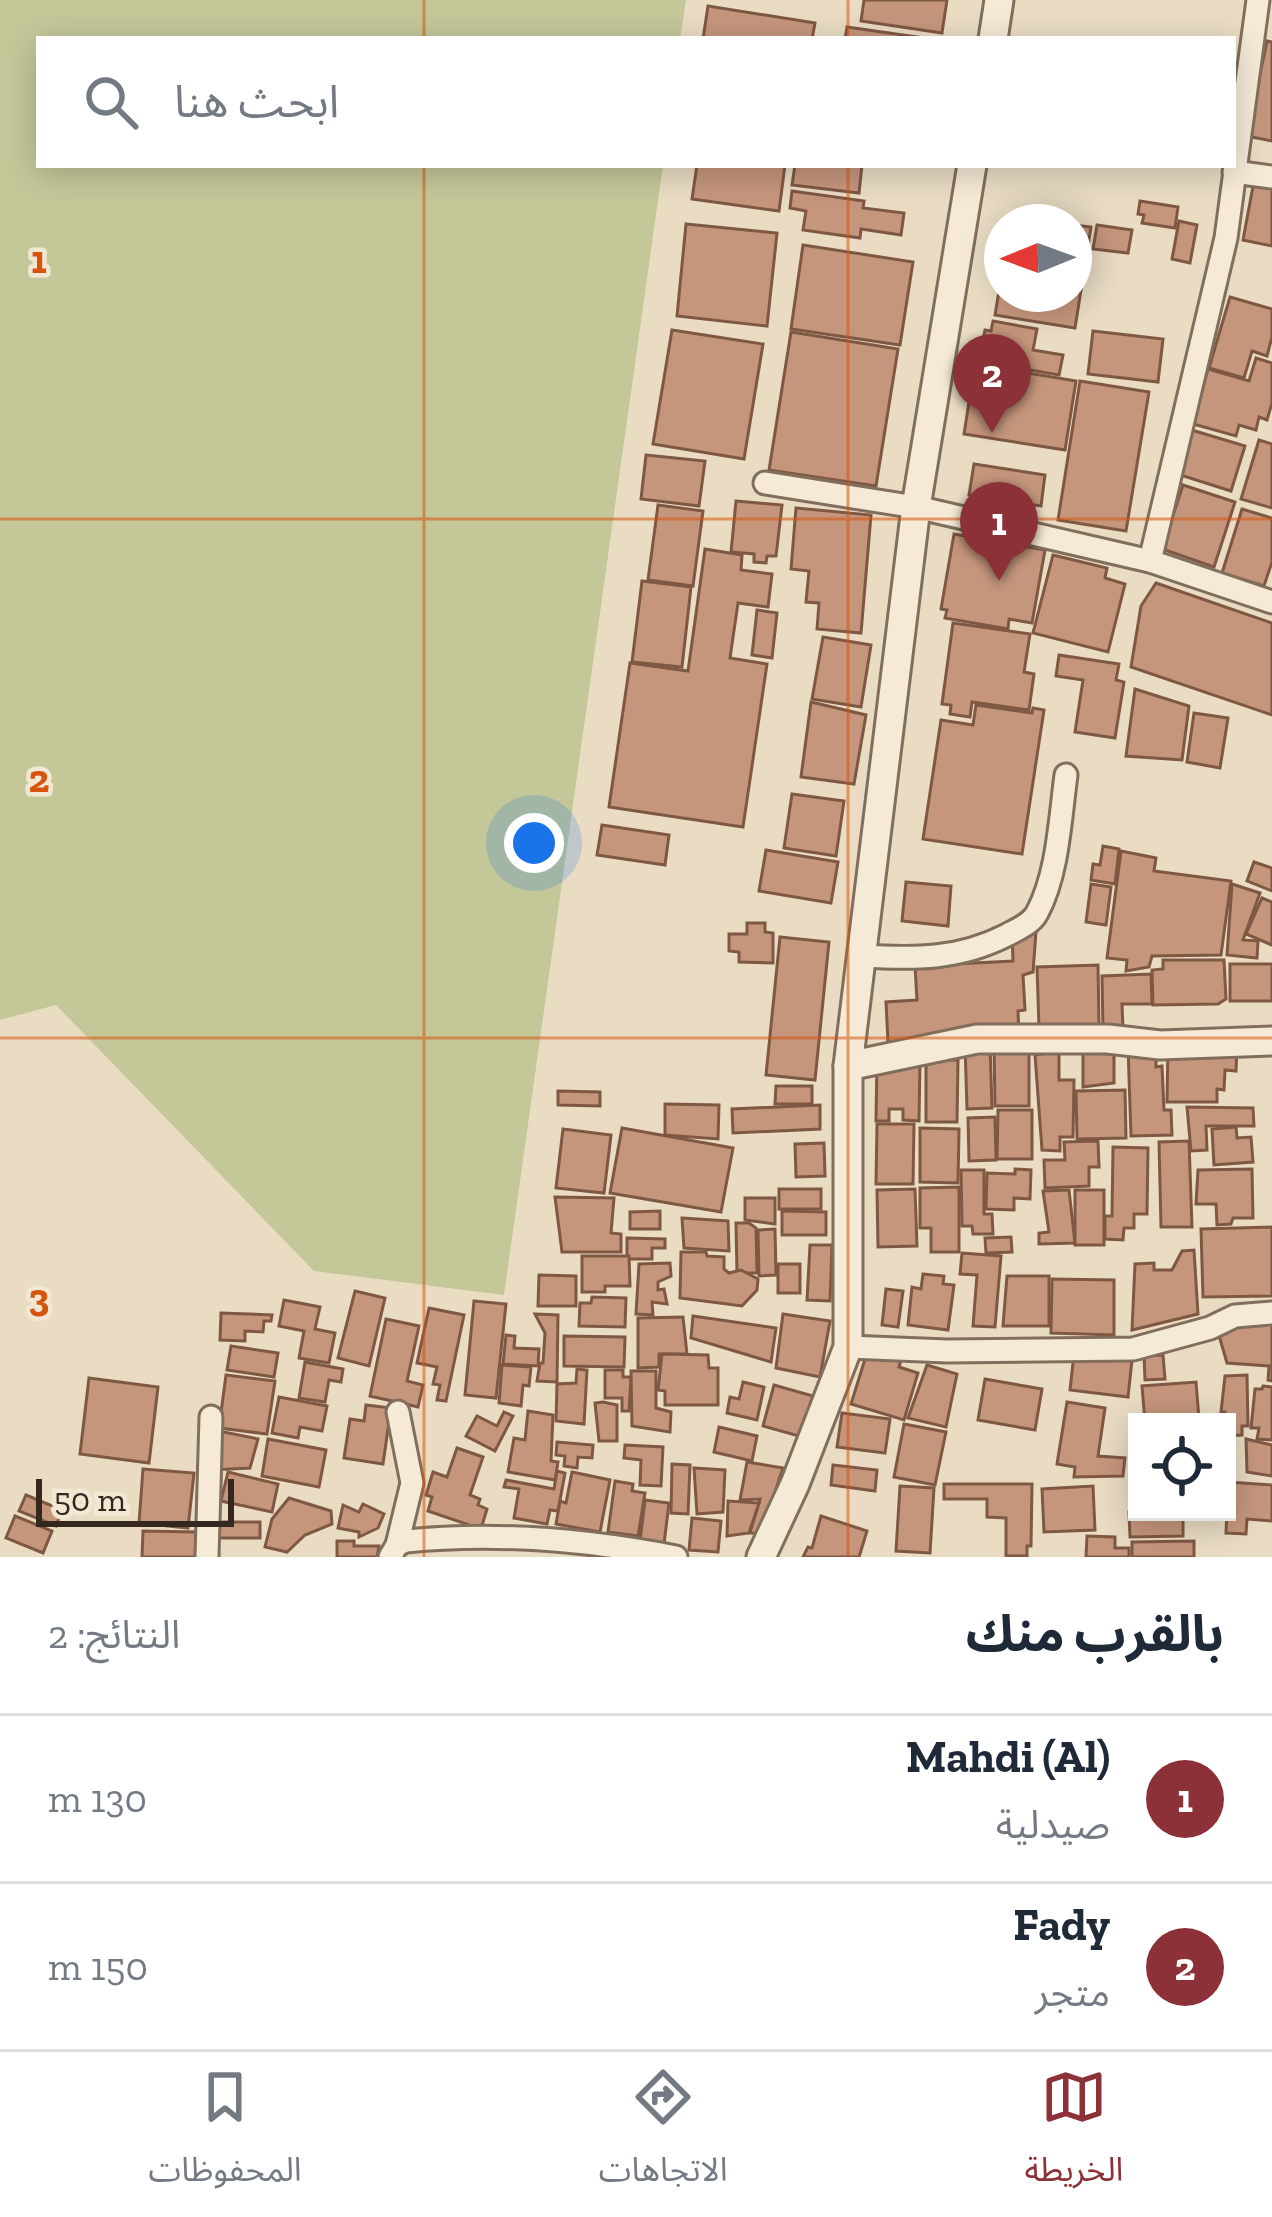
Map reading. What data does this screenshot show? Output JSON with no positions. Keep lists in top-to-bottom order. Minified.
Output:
{"scale_bar":"50 m","north":"left","page":{"search":"ابحث هنا","pins":["2","1"],"scale":"50 m","heading":["بالقرب منك","النتائج: 2"],"list":[{"mark":"1","name":"Mahdi (Al)","note":"صيدلية","value":"130 m"},{"mark":"2","name":"Fady","note":"متجر","value":"150 m"}],"nav":["الخريطة","الاتجاهات","المحفوظات"]},"grid":{"rows":["1","2","3"]}}
